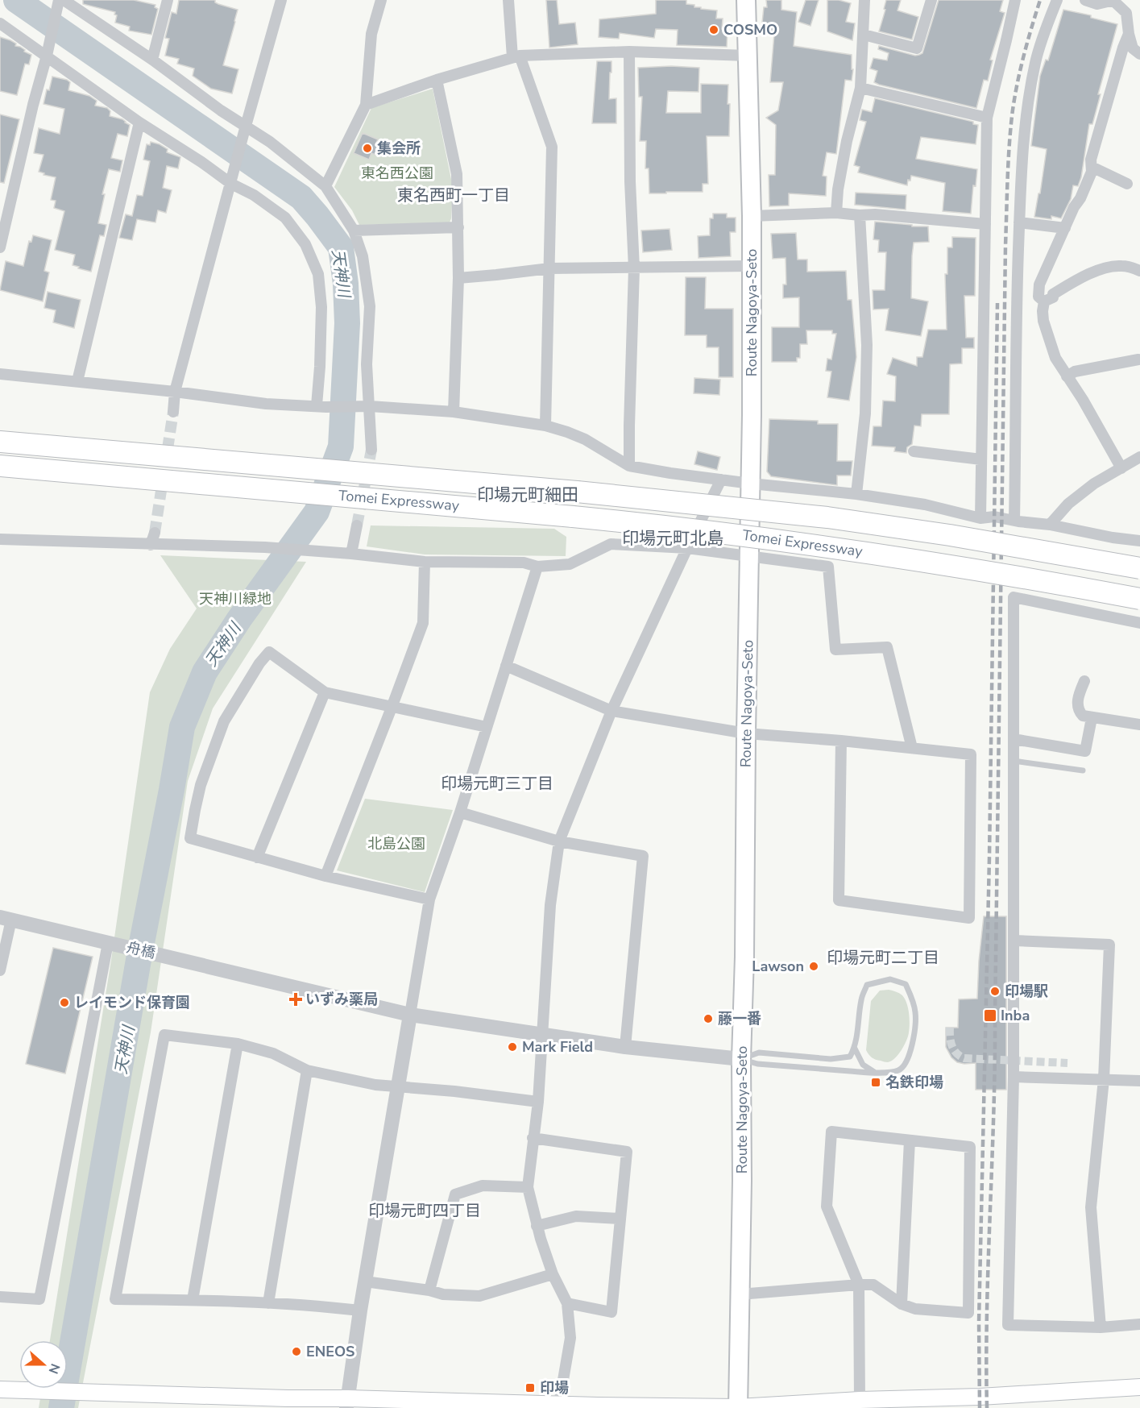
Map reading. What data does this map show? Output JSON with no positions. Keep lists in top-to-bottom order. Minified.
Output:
{"streets":{"highway":["Tomei Expressway"],"main road":["Route Nagoya-Seto"],"street":["舟橋"]},"crossings":[["Route Nagoya-Seto","舟橋"]],"districts":["東名西町一丁目","印場元町細田","印場元町北島","印場元町三丁目","印場元町二丁目","印場元町四丁目"],"water":["天神川"],"parks":["東名西公園","天神川緑地","北島公園"],"places":{"other":["COSMO","集会所","Lawson","印場駅","レイモンド保育園","藤一番","Mark Field","ENEOS"],"health":["いずみ薬局"],"transit":["Inba","名鉄印場","印場"]},"north":"right"}
